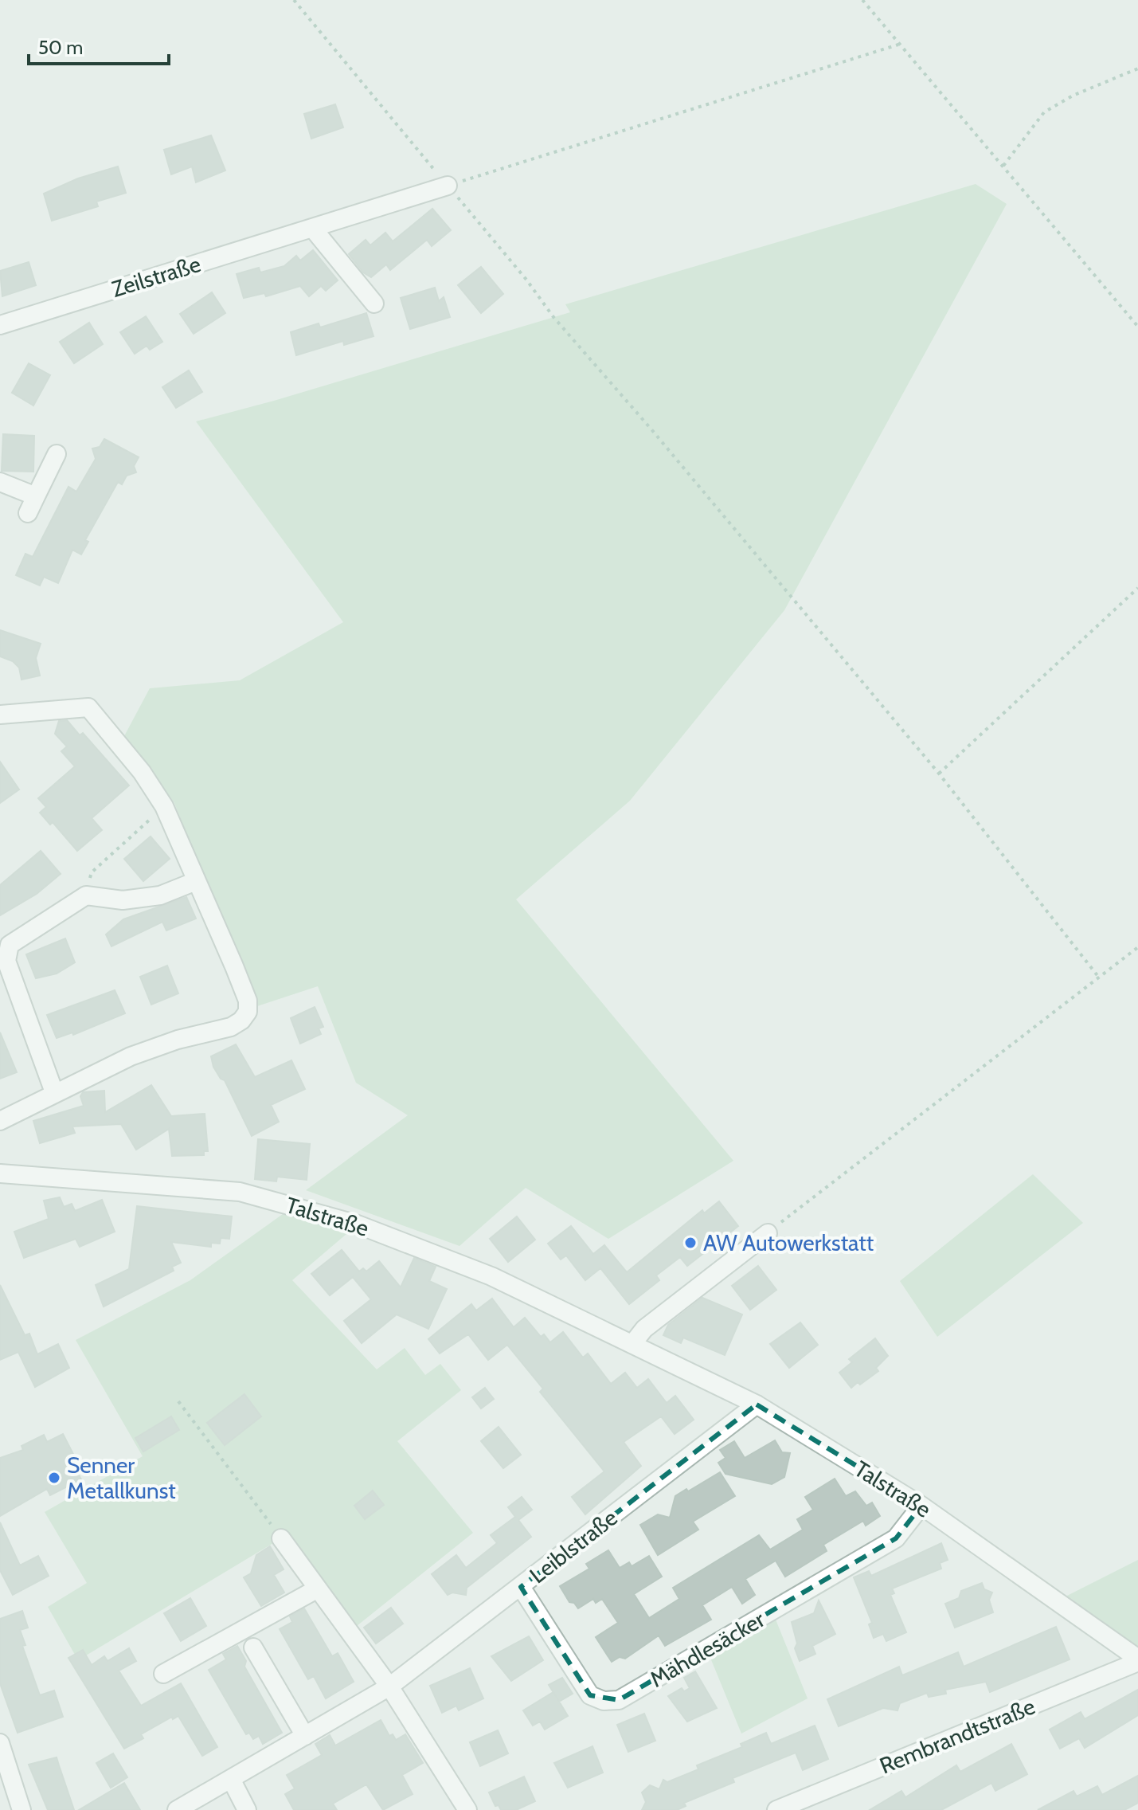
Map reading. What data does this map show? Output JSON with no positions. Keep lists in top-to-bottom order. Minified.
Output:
{"streets":{"street":["Zeilstraße","Talstraße","Leiblstraße","Mähdlesäcker","Rembrandtstraße"]},"crossings":[["Talstraße","Leiblstraße"],["Talstraße","Mähdlesäcker"],["Talstraße","Rembrandtstraße"],["Leiblstraße","Mähdlesäcker"]],"places":["AW Autowerkstatt","Senner Metallkunst"],"scale_bar":"50 m"}
